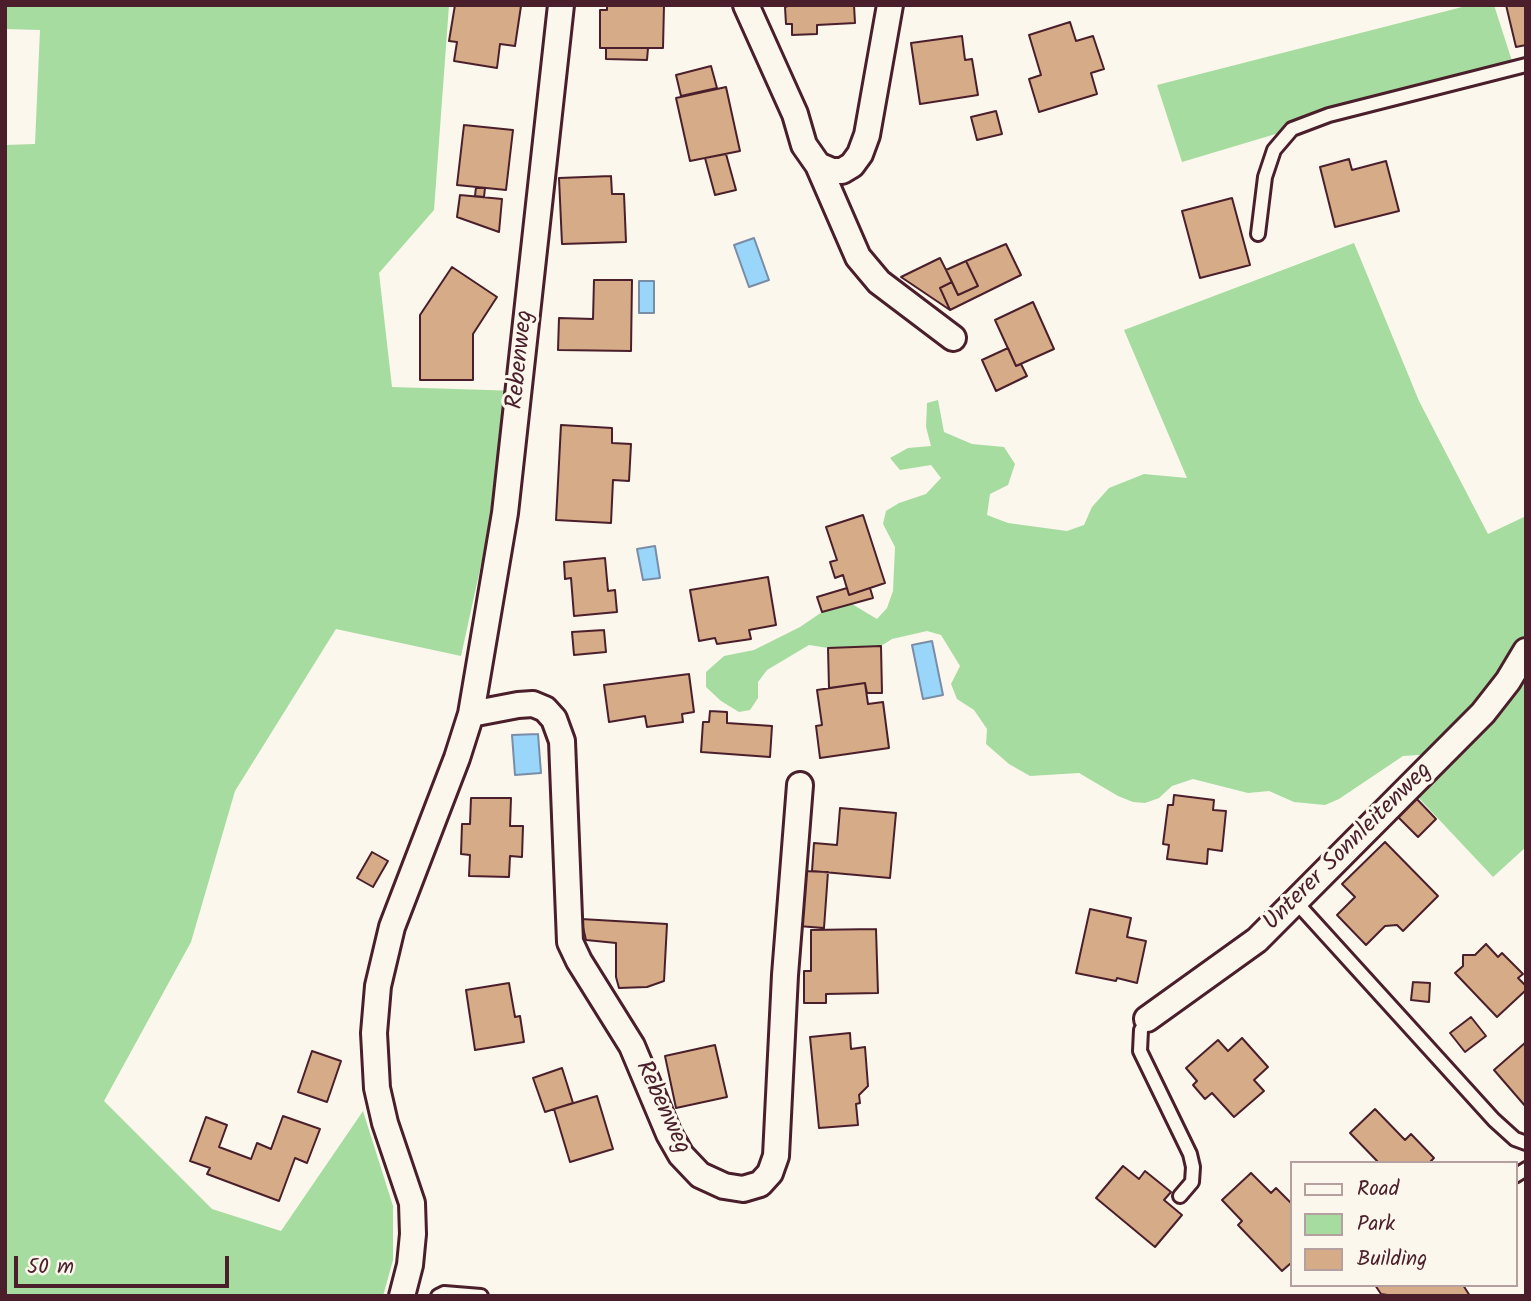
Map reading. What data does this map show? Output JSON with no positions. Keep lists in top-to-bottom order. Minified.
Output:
{"streets":{"street":["Rebenweg","Unterer Sonnleitenweg"]},"legend":["Road","Park","Building"],"scale_bar":"50 m"}
